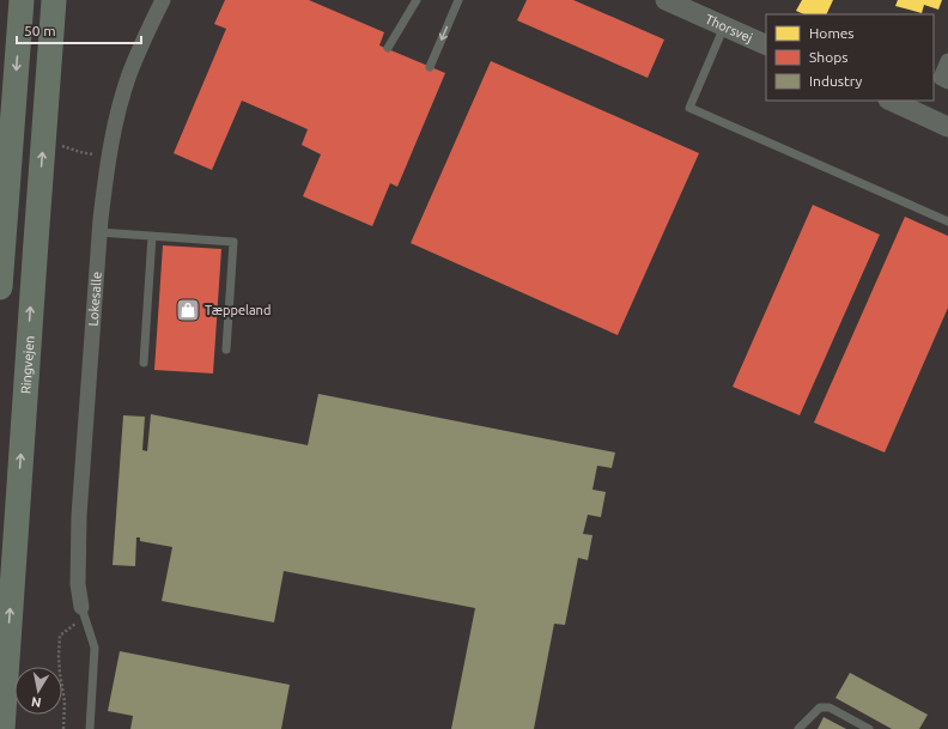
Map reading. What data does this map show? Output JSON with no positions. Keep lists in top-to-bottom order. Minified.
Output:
{"streets":{"main road":["Ringvejen"],"street":["Thorsvej","Lokesalle"]},"places":{"shop":["Tæppeland"]},"legend":["Homes","Shops","Industry"],"scale_bar":"50 m","north":"bottom"}
